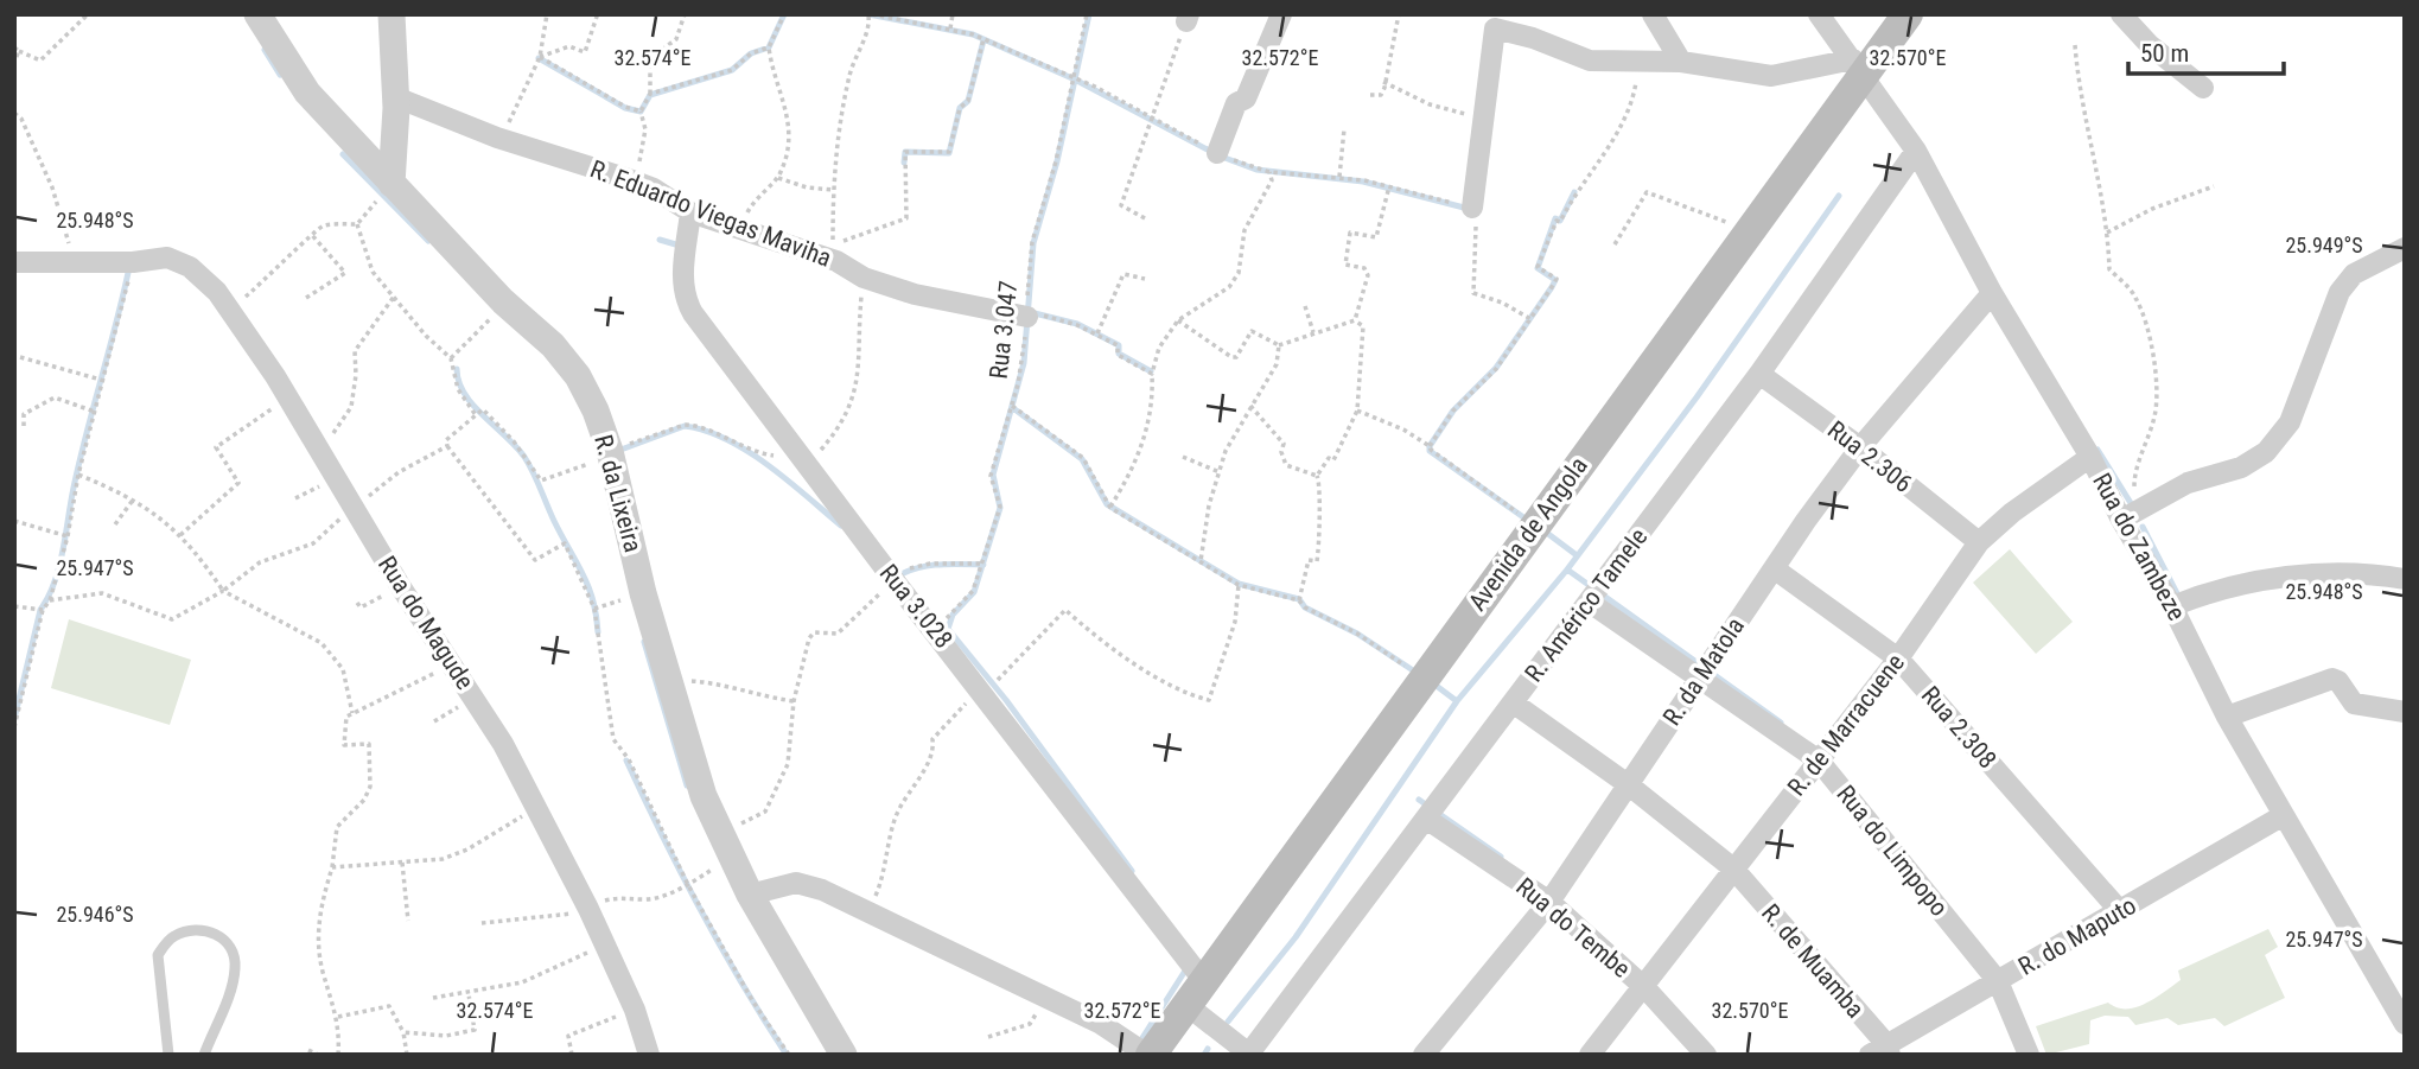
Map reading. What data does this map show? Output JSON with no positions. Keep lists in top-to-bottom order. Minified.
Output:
{"streets":{"main road":["Avenida de Angola"],"street":["R. Eduardo Viegas Maviha","Rua 2.306","R. da Lixeira","Rua do Zambeze","R. Américo Tamele","Rua 3.028","Rua do Magude","R. da Matola","R. de Marracuene","Rua 2.308","Rua do Limpopo","Rua do Tembe","R. do Maputo","R. de Muamba"],"path":["Rua 3.047"]},"crossings":[["R. Eduardo Viegas Maviha","Rua 3.047"],["R. Eduardo Viegas Maviha","Rua 3.028"],["Rua 3.047","Rua 3.028"],["Rua 2.306","R. Américo Tamele"],["Rua 2.306","R. da Matola"],["Rua 2.306","R. de Marracuene"],["Avenida de Angola","Rua do Zambeze"],["Avenida de Angola","Rua 3.028"],["Rua do Zambeze","R. Américo Tamele"],["Rua do Zambeze","R. da Matola"],["Rua do Zambeze","R. de Marracuene"],["Rua do Zambeze","R. do Maputo"],["R. Américo Tamele","Rua 3.028"],["R. Américo Tamele","Rua do Limpopo"],["R. Américo Tamele","Rua do Tembe"],["R. Américo Tamele","R. de Muamba"],["R. da Matola","Rua 2.308"],["R. da Matola","Rua do Limpopo"],["R. da Matola","Rua do Tembe"],["R. da Matola","R. de Muamba"],["R. de Marracuene","Rua 2.308"],["R. de Marracuene","Rua do Limpopo"],["R. de Marracuene","Rua do Tembe"],["R. de Marracuene","R. de Muamba"],["Rua 2.308","R. do Maputo"],["Rua do Limpopo","R. do Maputo"],["R. do Maputo","R. de Muamba"]],"scale_bar":"50 m","coordinates":["32.574°E","32.572°E","32.570°E","25.948°S","25.949°S","25.947°S","25.946°S"]}
